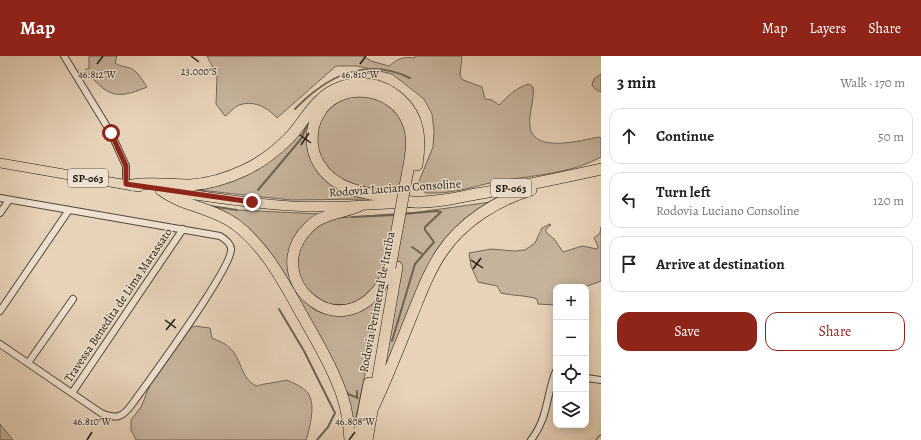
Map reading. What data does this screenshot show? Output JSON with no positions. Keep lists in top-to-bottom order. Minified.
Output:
{"streets":{"highway":["SP-063","Rodovia Luciano Consoline","Rodovia Perimetral de Itatiba"],"street":["Travessa Benedita de Lima Marassato"]},"page":{"header":"Map","nav":["Map","Layers","Share"],"heading":["3 min","Walk · 170 m"],"list":[["Continue","50 m"],["Turn left","Rodovia Luciano Consoline","120 m"],"Arrive at destination"],"map_buttons":["+","−"],"buttons":["Save","Share"]},"coordinates":["23.000°S","46.812°W","46.810°W","46.808°W"]}
